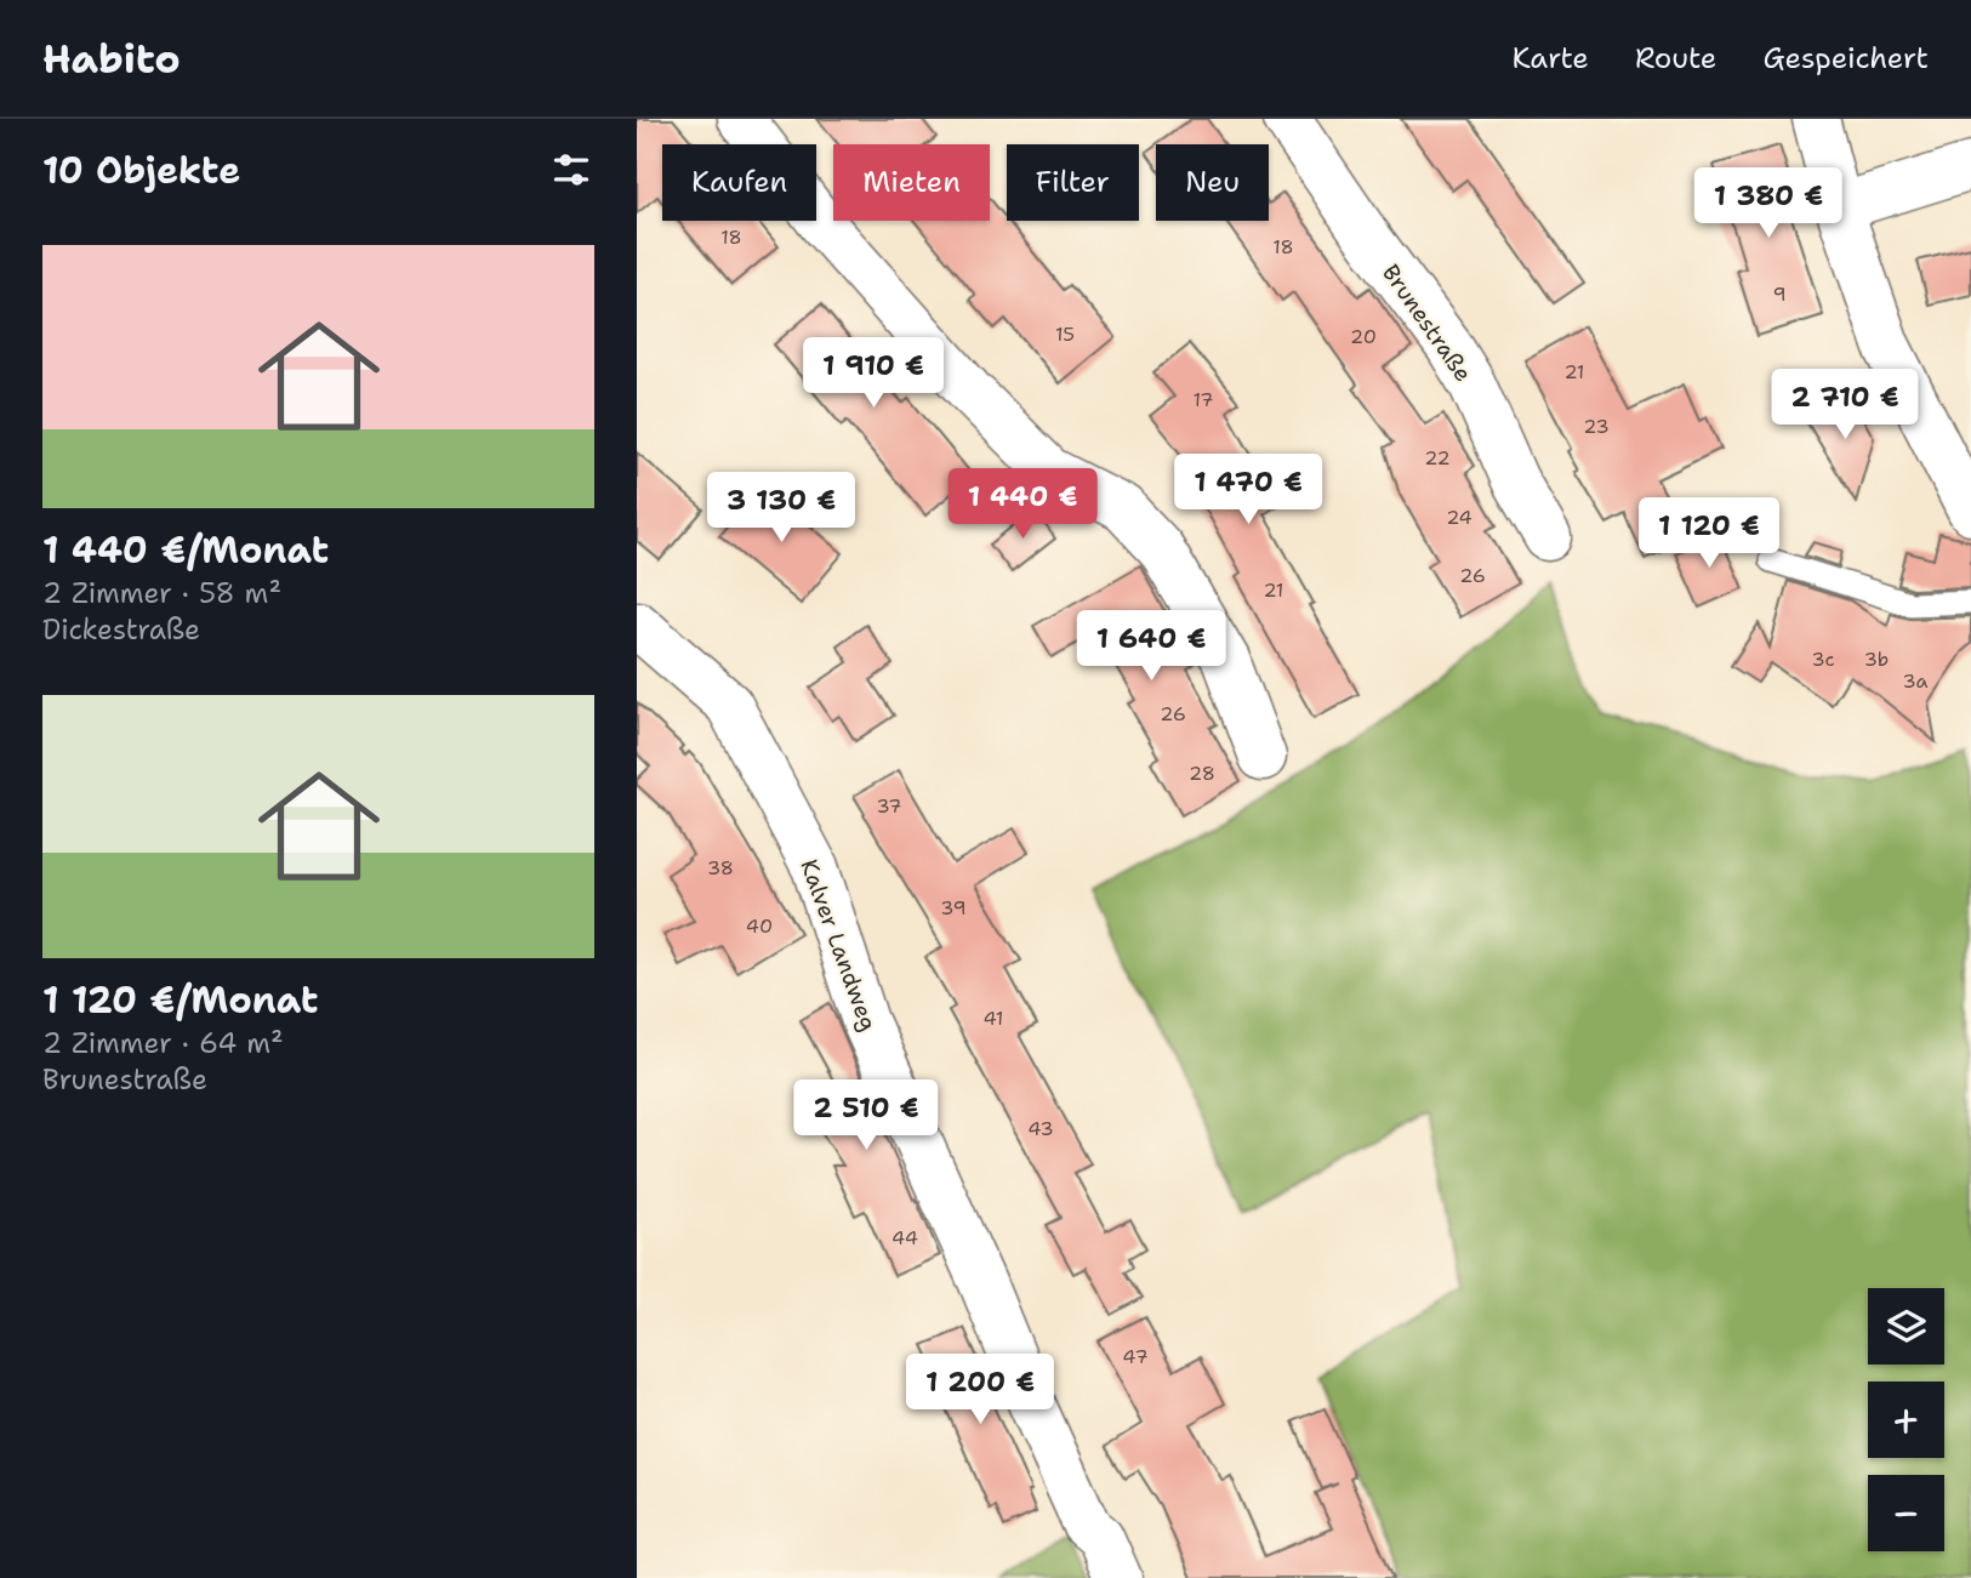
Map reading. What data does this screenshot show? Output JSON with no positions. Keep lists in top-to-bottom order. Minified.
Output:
{"streets":{"street":["Brunestraße","Kalver Landweg"]},"house_numbers":["18","18","9","15","20","21","17","23","22","24","26","21","3c","3b","3a","26","28","37","38","39","40","41","43","44","47"],"page":{"header":"Habito","nav":["Karte","Route","Gespeichert"],"heading":"10 Objekte","chip":["Kaufen","Mieten","Filter","Neu"],"price":["1 380 €","1 910 €","2 710 €","1 470 €","1 440 €","3 130 €","1 120 €","1 640 €","2 510 €","1 200 €"],"list":[{"name":"1 440 €/Monat","note":"2 Zimmer · 58 m² · Dickestraße"},{"name":"1 120 €/Monat","note":"2 Zimmer · 64 m² · Brunestraße"}],"map_buttons":["+","−"]}}
